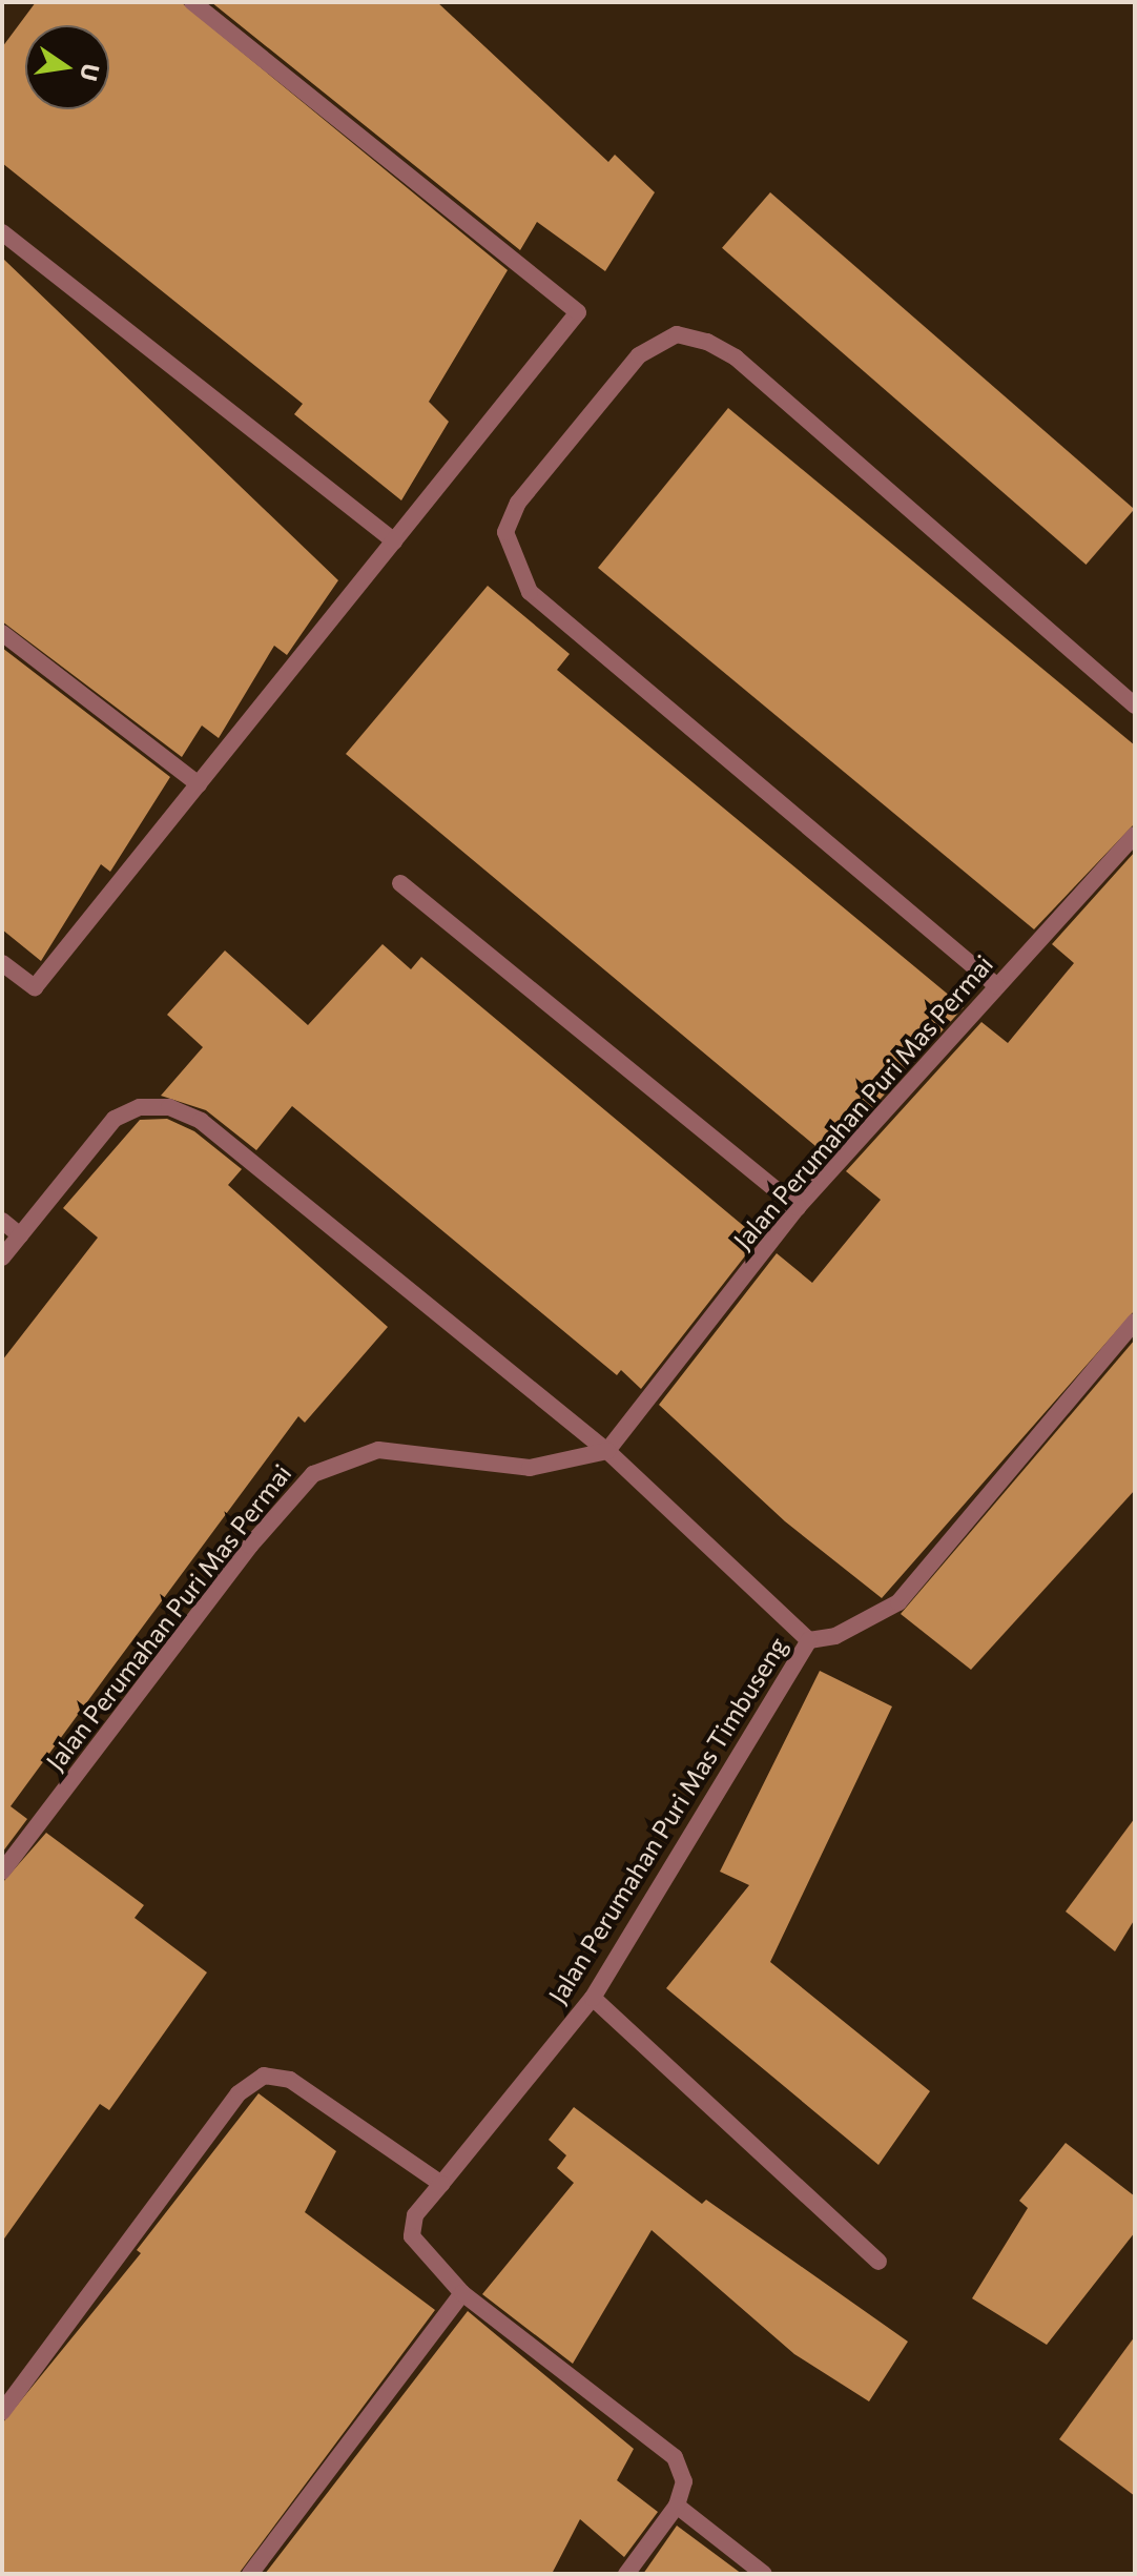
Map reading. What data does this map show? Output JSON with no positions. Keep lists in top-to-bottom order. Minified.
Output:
{"streets":{"street":["Jalan Perumahan Puri Mas Permai","Jalan Perumahan Puri Mas Timbuseng"]},"north":"right"}
